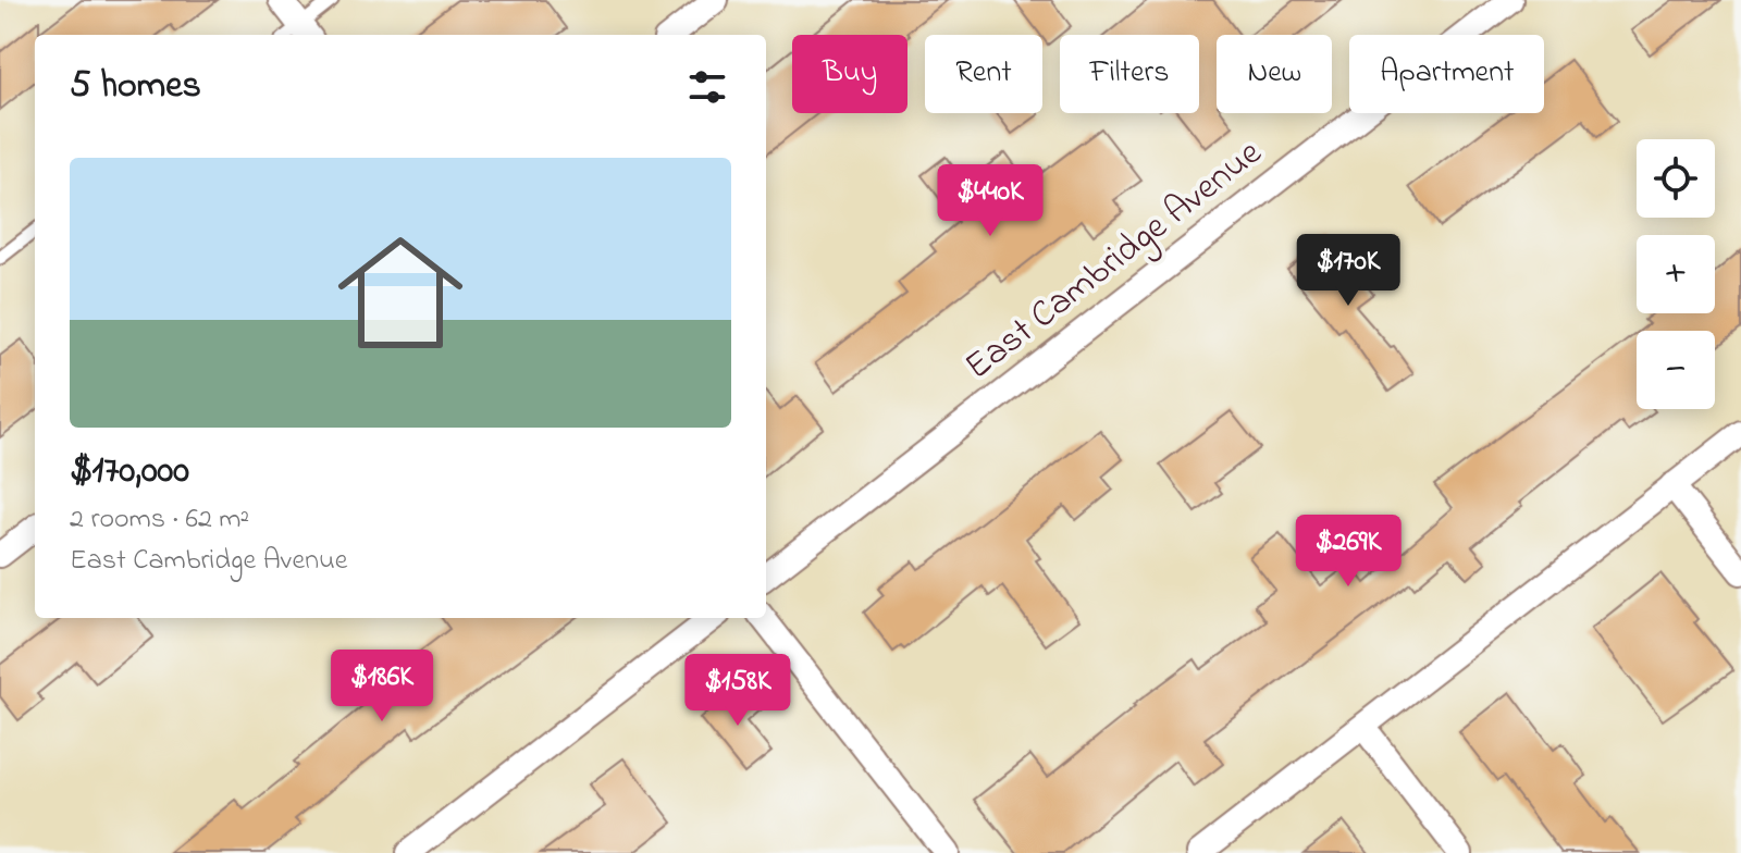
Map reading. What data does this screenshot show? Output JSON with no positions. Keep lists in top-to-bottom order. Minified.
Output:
{"streets":{"street":["East Cambridge Avenue"]},"page":{"chip":["Buy","Rent","Filters","New","Apartment"],"heading":"5 homes","map_buttons":["+","−"],"list":[{"name":"$170,000","note":"2 rooms · 62 m² · East Cambridge Avenue"}],"price":["$440K","$170K","$269K","$186K","$158K"]}}
